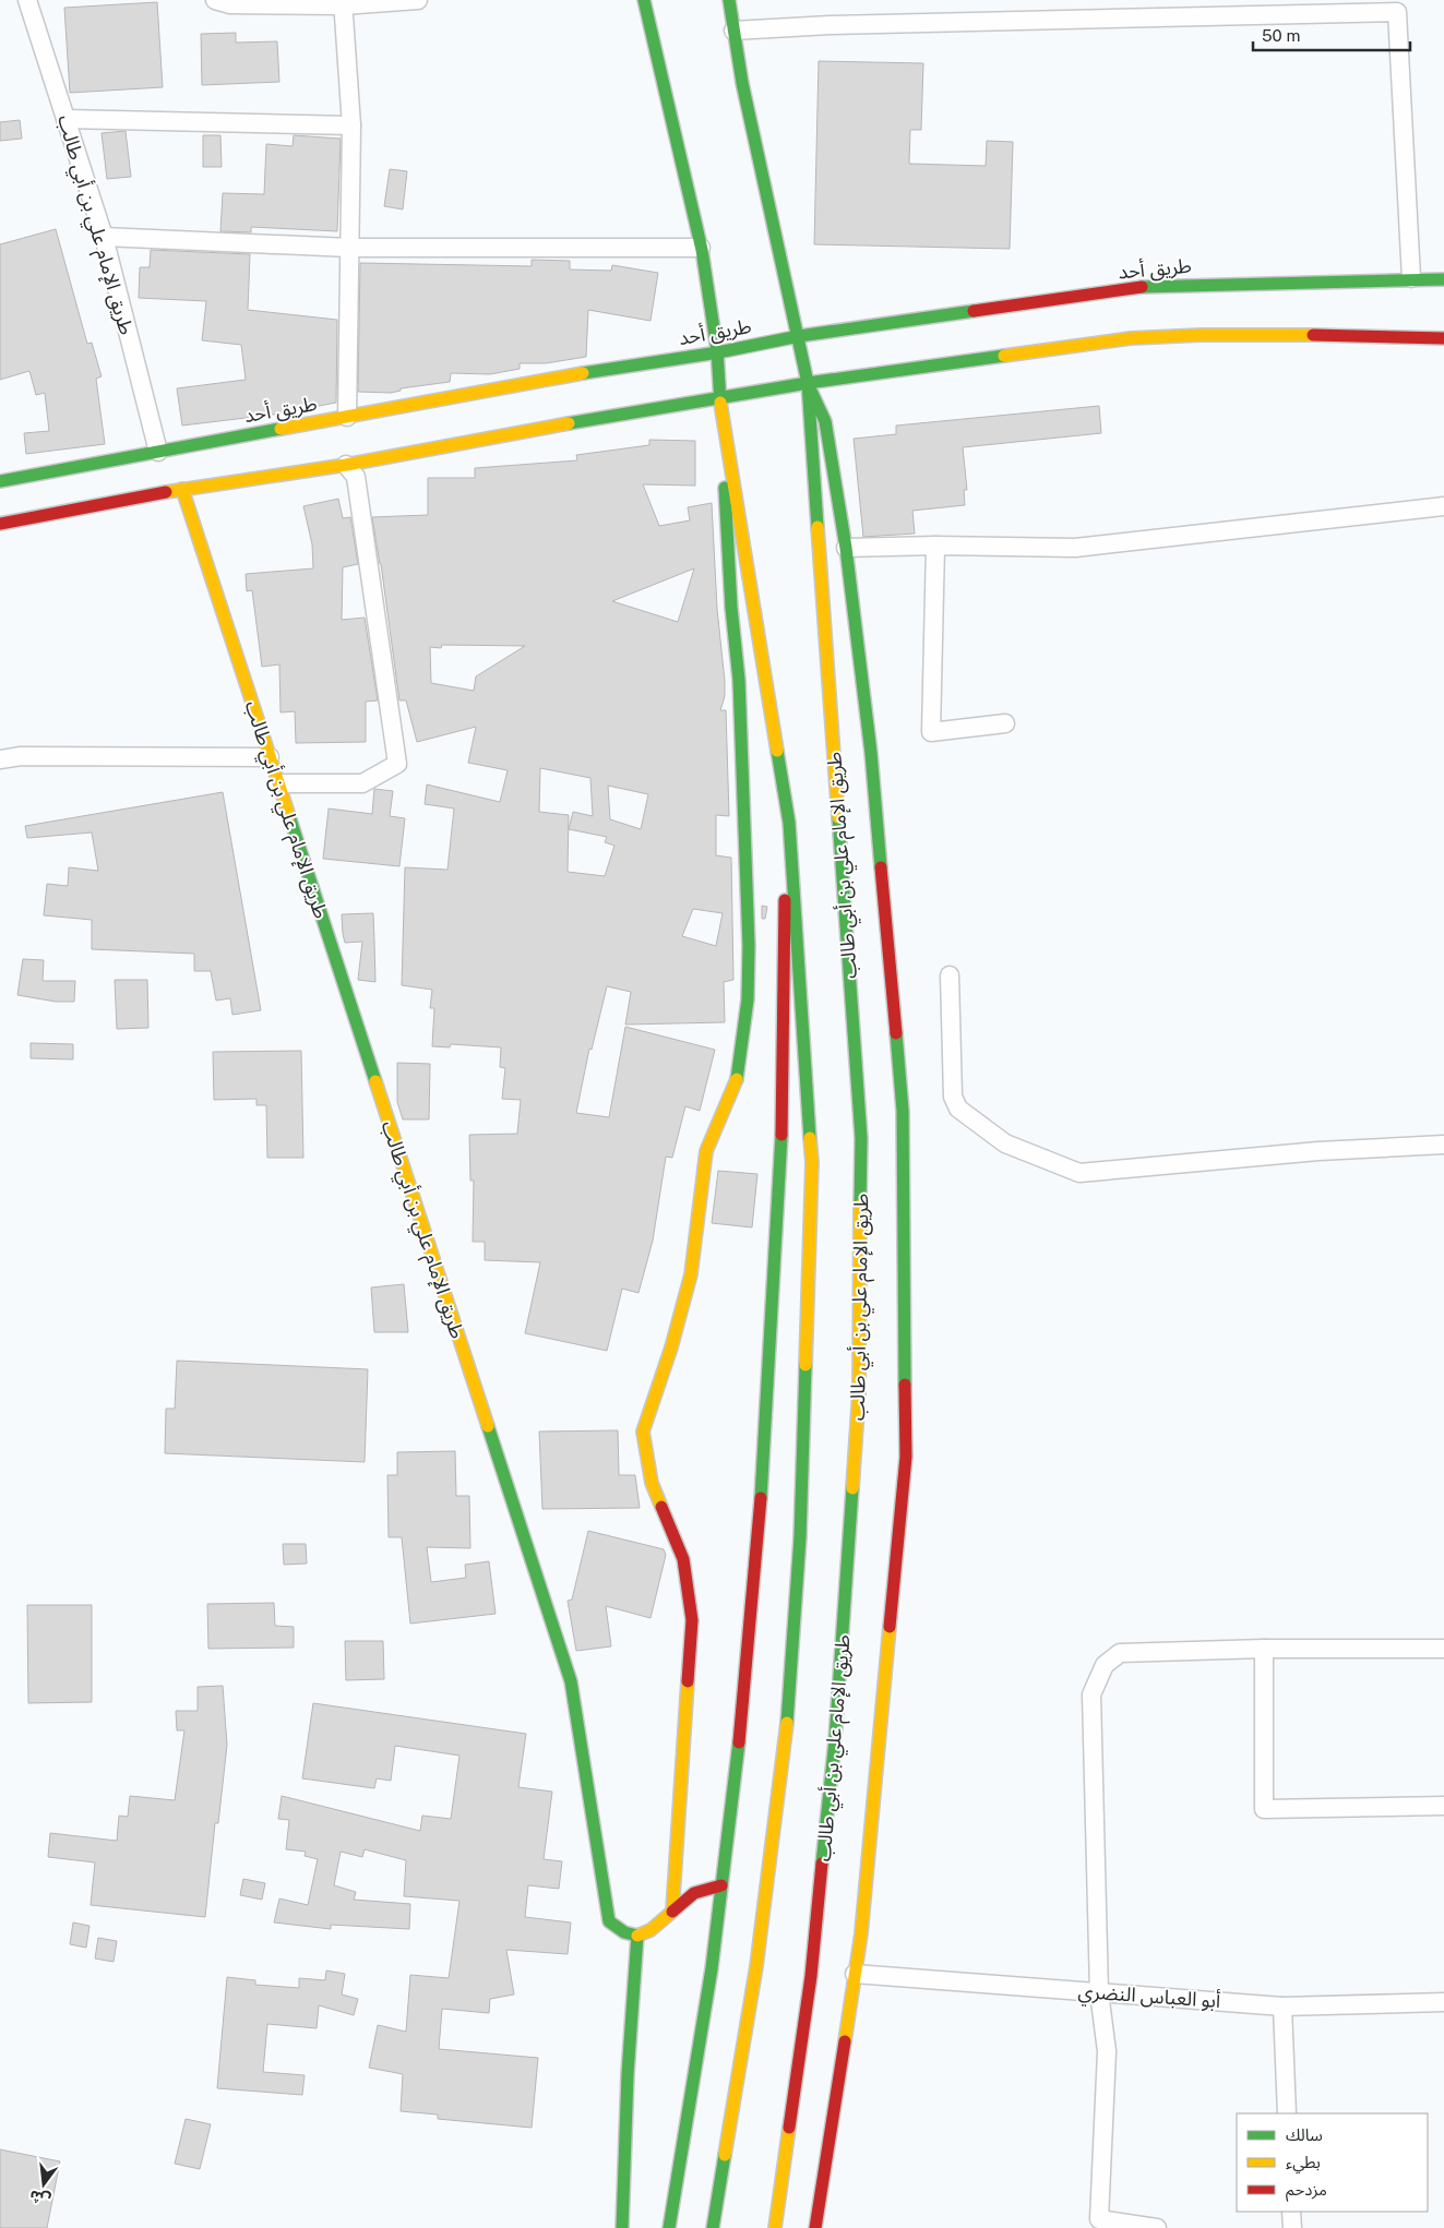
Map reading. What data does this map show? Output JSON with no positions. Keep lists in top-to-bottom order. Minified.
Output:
{"streets":{"main road":["طريق الإمام علي بن أبي طالب","طريق أحد"],"street":["أبو العباس النضري"]},"crossings":[["طريق الإمام علي بن أبي طالب","طريق أحد"]],"legend":["سالك","بطيء","مزدحم"],"scale_bar":"50 m","north":"bottom"}
